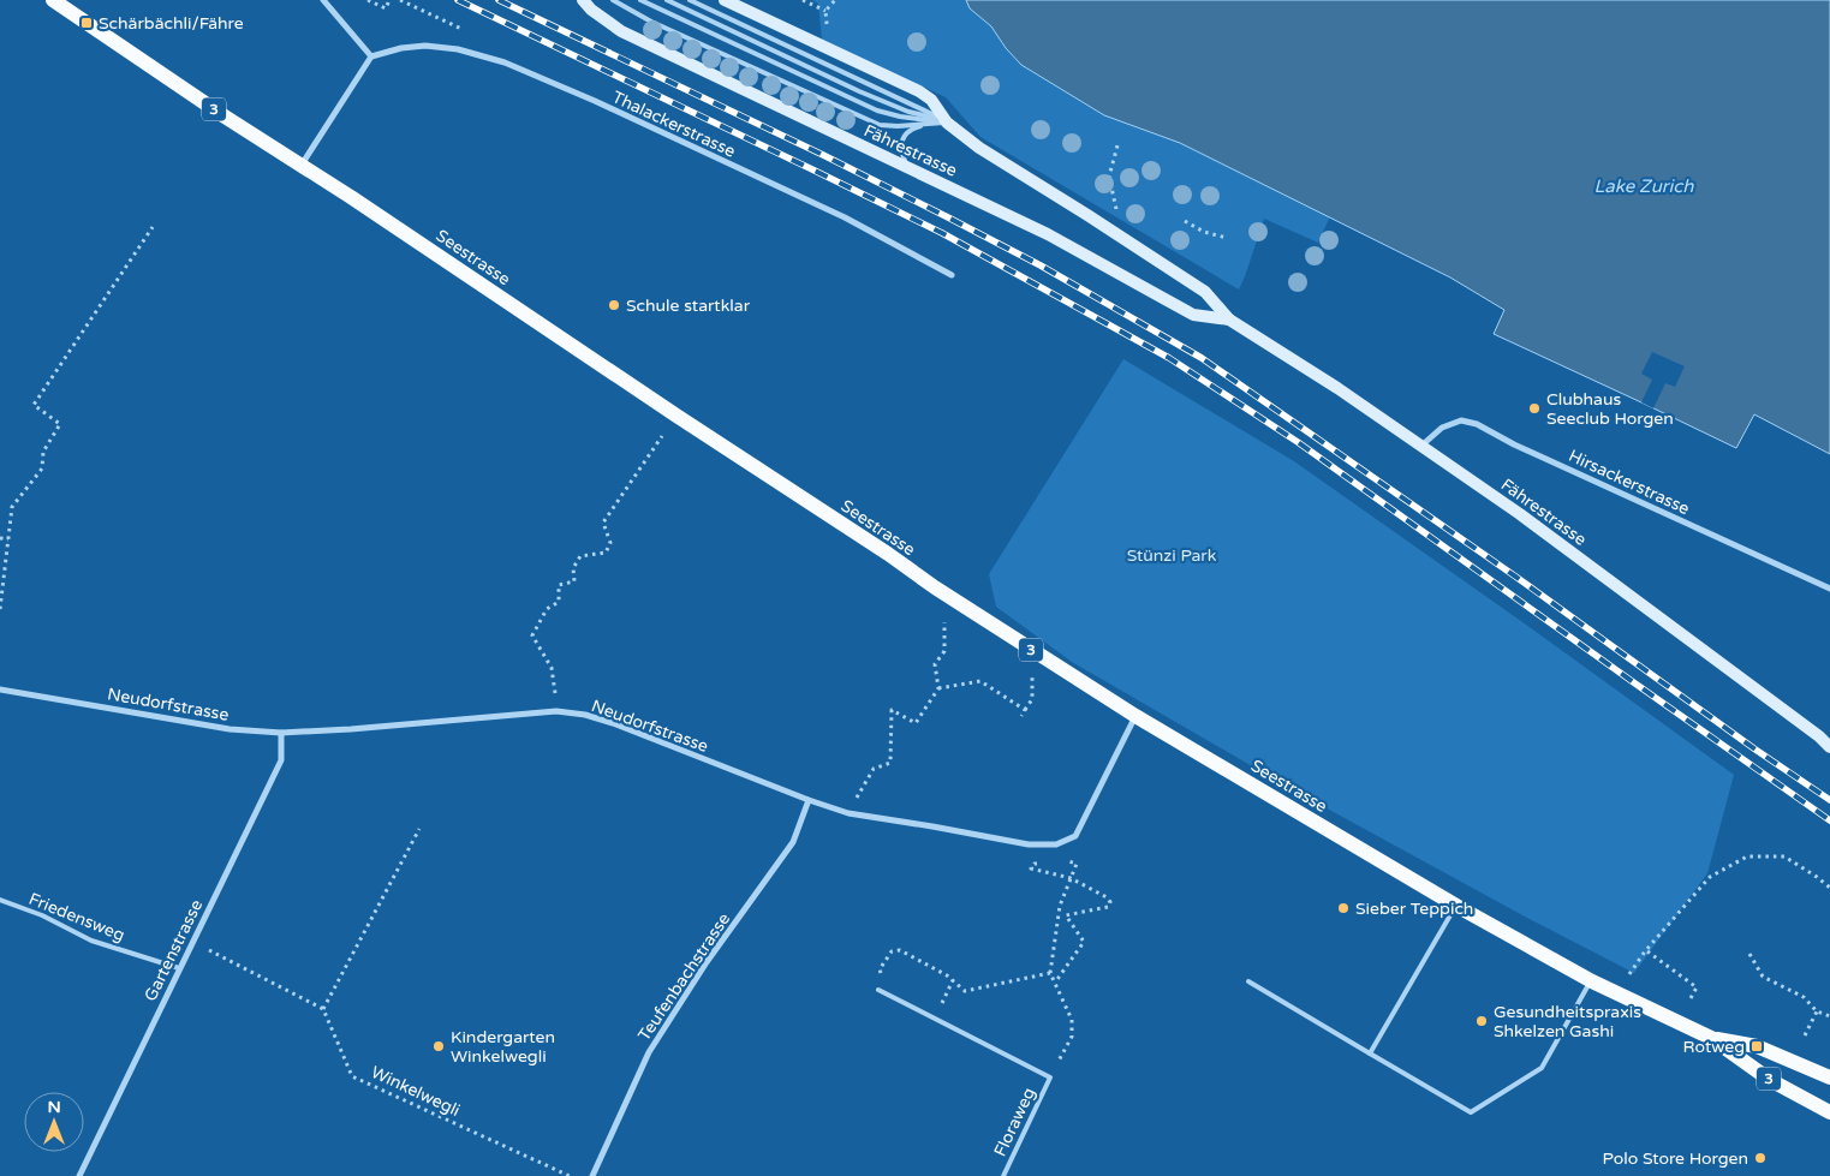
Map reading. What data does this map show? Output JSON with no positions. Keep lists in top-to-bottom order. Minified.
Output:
{"streets":{"main road":["3","Seestrasse"],"street":["Thalackerstrasse","Fährestrasse","Hirsackerstrasse","Neudorfstrasse","Gartenstrasse","Teufenbachstrasse"],"lane":["Friedensweg","Floraweg"],"path":["Winkelwegli"]},"crossings":[["Fährestrasse","Hirsackerstrasse"],["Seestrasse","Neudorfstrasse"],["Neudorfstrasse","Gartenstrasse"],["Neudorfstrasse","Teufenbachstrasse"],["Friedensweg","Gartenstrasse"]],"water":["Lake Zurich"],"parks":["Stünzi Park"],"places":{"transit":["Schärbächli/Fähre","Rotweg"],"other":["Schule startklar","Clubhaus Seeclub Horgen","Sieber Teppich","Gesundheitspraxis Shkelzen Gashi","Kindergarten Winkelwegli","Polo Store Horgen"]},"north":"top"}
